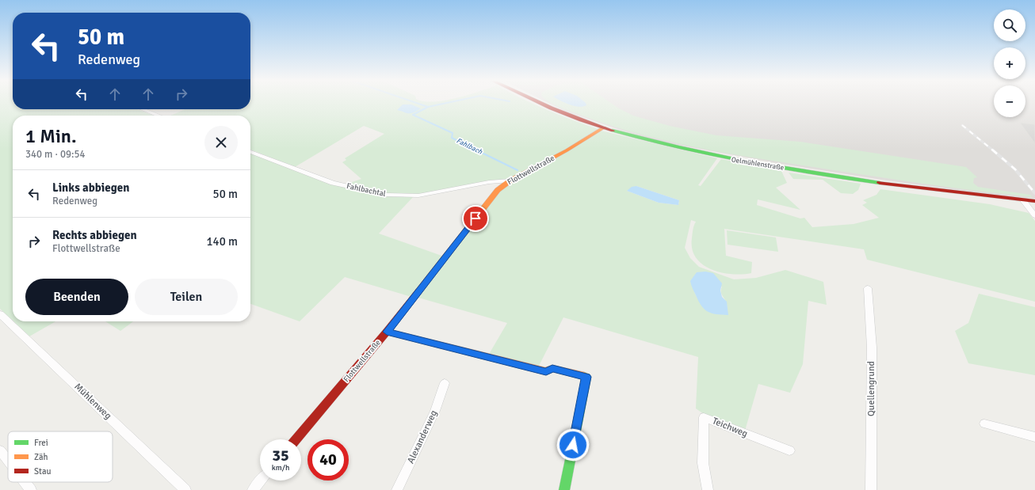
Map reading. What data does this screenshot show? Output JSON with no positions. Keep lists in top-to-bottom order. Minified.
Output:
{"streets":{"street":["Oelmühlenstraße","Flottwellstraße","Fahlbachtal","Quellengrund","Mühlenweg","Teichweg","Alexanderweg"]},"crossings":[["Oelmühlenstraße","Flottwellstraße"],["Flottwellstraße","Fahlbachtal"]],"water":["Fahlbach"],"legend":["Frei","Zäh","Stau"],"page":{"map_buttons":["+","−"],"turn":["50 m","Redenweg"],"heading":["1 Min.","340 m · 09:54"],"list":[{"name":"Links abbiegen","note":"Redenweg","value":"50 m"},{"name":"Rechts abbiegen","note":"Flottwellstraße","value":"140 m"}],"buttons":["Beenden","Teilen"],"speed":"35 km/h","limit":"40"}}
